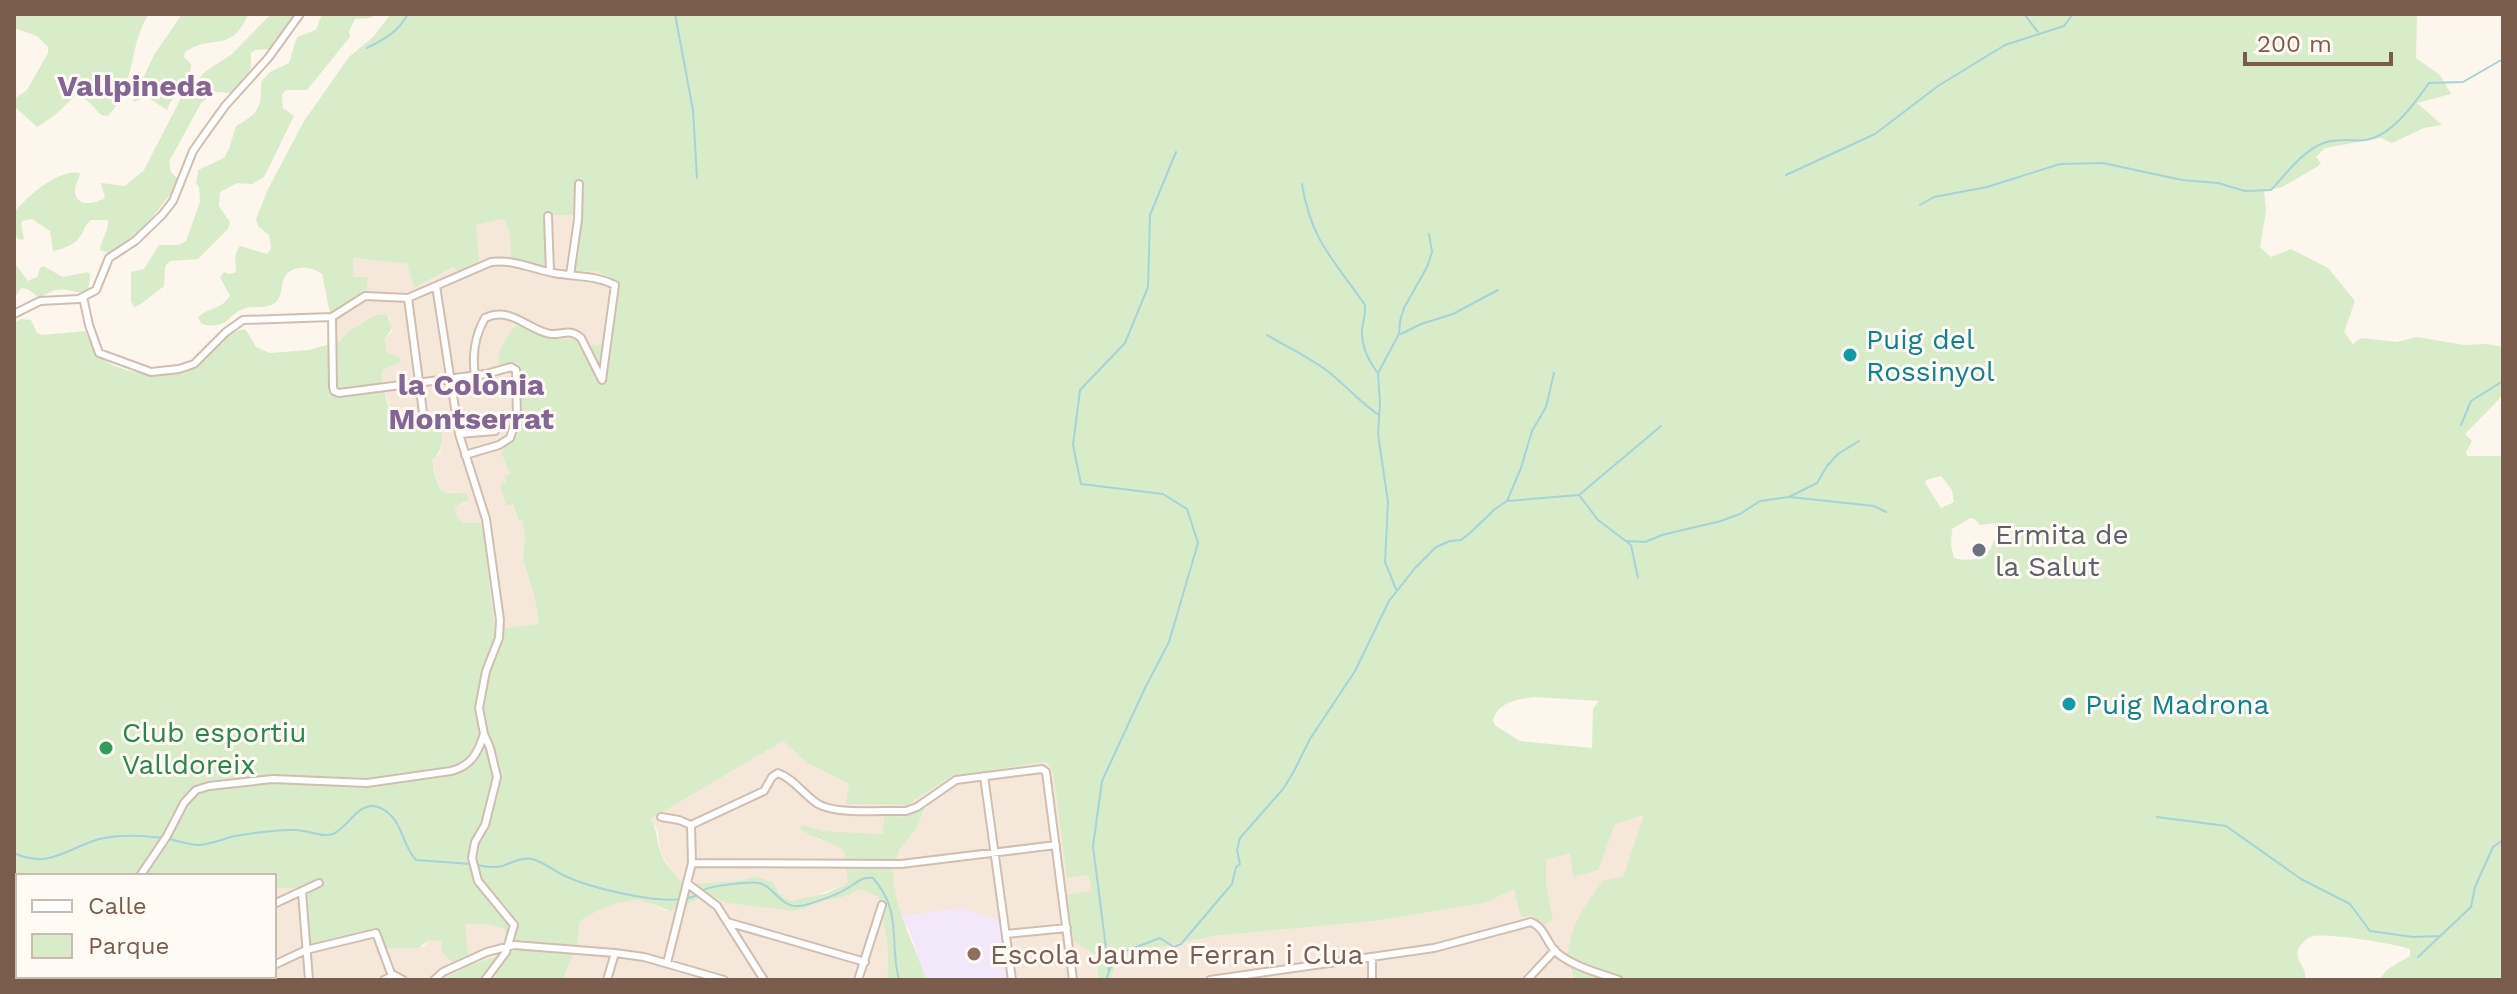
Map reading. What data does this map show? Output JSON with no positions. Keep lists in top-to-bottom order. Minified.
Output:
{"districts":["Vallpineda","la Colònia Montserrat"],"places":["Puig del Rossinyol","Ermita de la Salut","Puig Madrona","Club esportiu Valldoreix","Escola Jaume Ferran i Clua"],"legend":["Calle","Parque"],"scale_bar":"200 m"}
